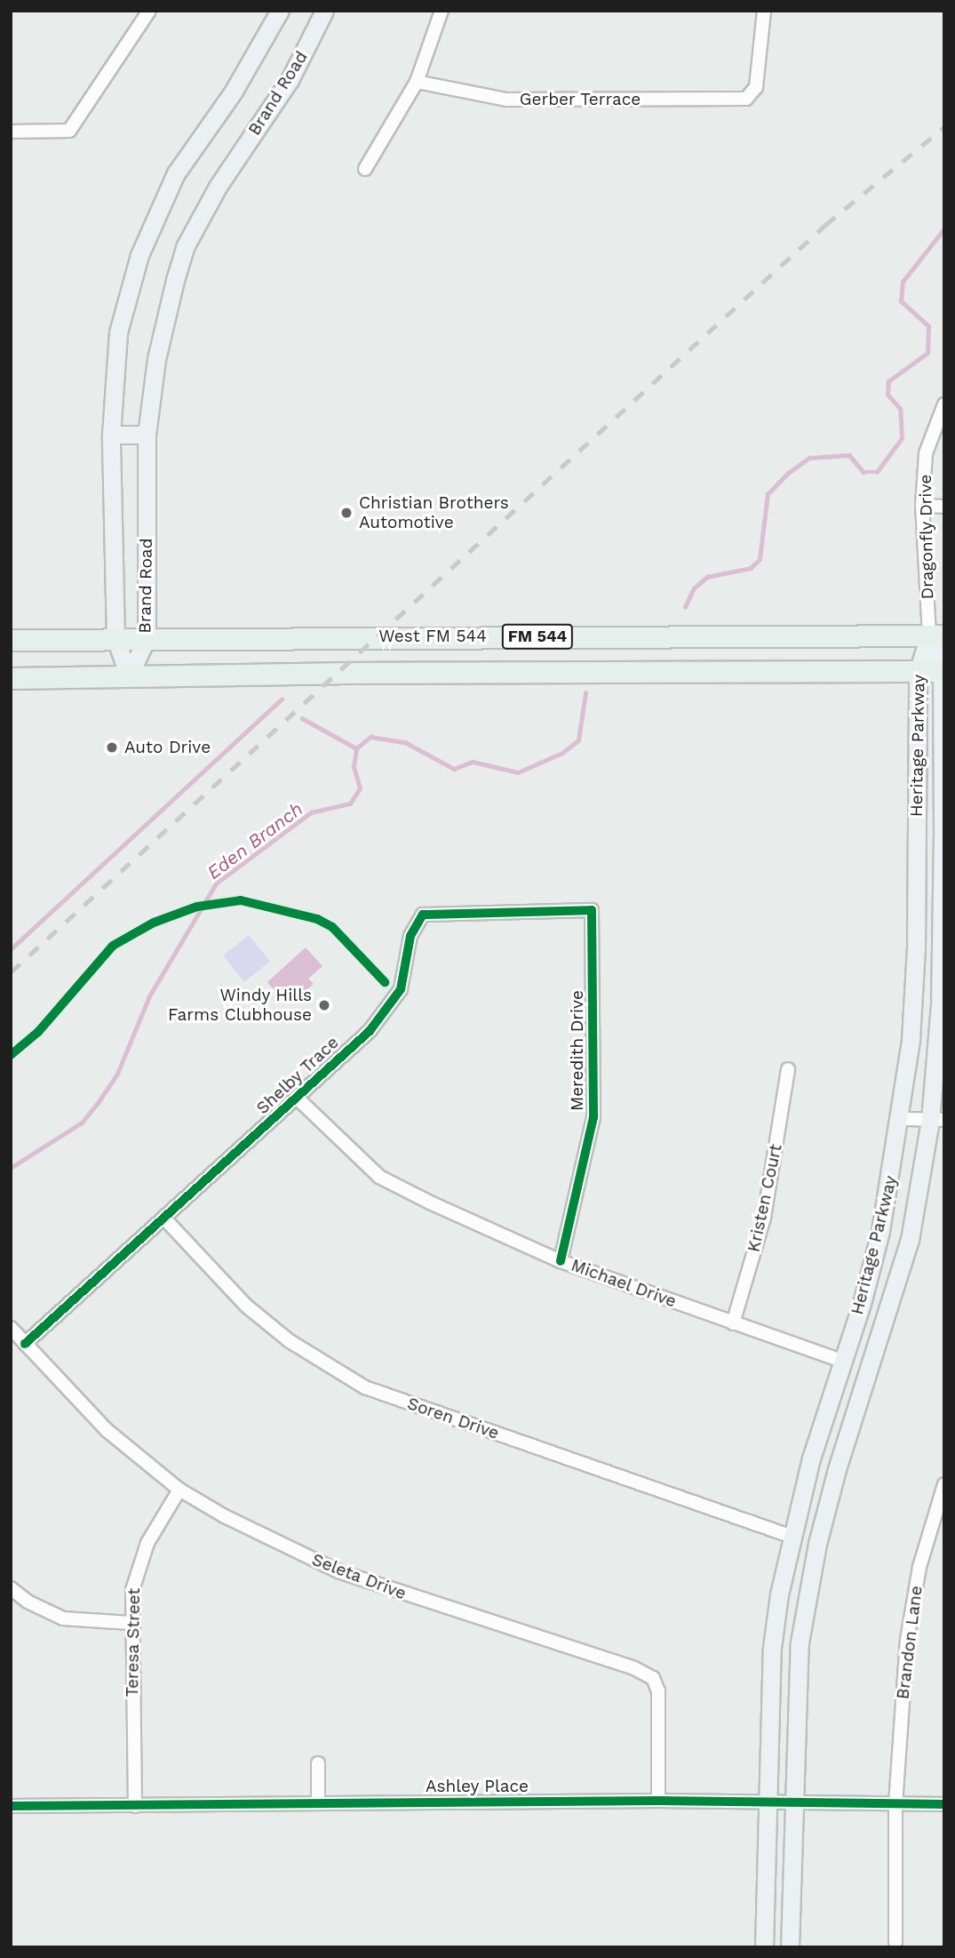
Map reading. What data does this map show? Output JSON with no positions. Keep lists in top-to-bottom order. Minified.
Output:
{"streets":{"main road":["Brand Road","West FM 544","FM 544","Heritage Parkway"],"street":["Gerber Terrace","Dragonfly Drive","Meredith Drive","Shelby Trace","Kristen Court","Michael Drive","Soren Drive","Seleta Drive","Teresa Street","Brandon Lane","Ashley Place"]},"crossings":[["Brand Road","West FM 544"],["Dragonfly Drive","West FM 544"],["Dragonfly Drive","Heritage Parkway"],["West FM 544","Heritage Parkway"],["Heritage Parkway","Michael Drive"],["Heritage Parkway","Soren Drive"],["Heritage Parkway","Ashley Place"],["Meredith Drive","Shelby Trace"],["Meredith Drive","Michael Drive"],["Shelby Trace","Michael Drive"],["Shelby Trace","Soren Drive"],["Shelby Trace","Seleta Drive"],["Kristen Court","Michael Drive"],["Seleta Drive","Teresa Street"],["Seleta Drive","Ashley Place"],["Teresa Street","Ashley Place"],["Brandon Lane","Ashley Place"]],"water":["Eden Branch"],"places":["Christian Brothers Automotive","Auto Drive","Windy Hills Farms Clubhouse"]}
